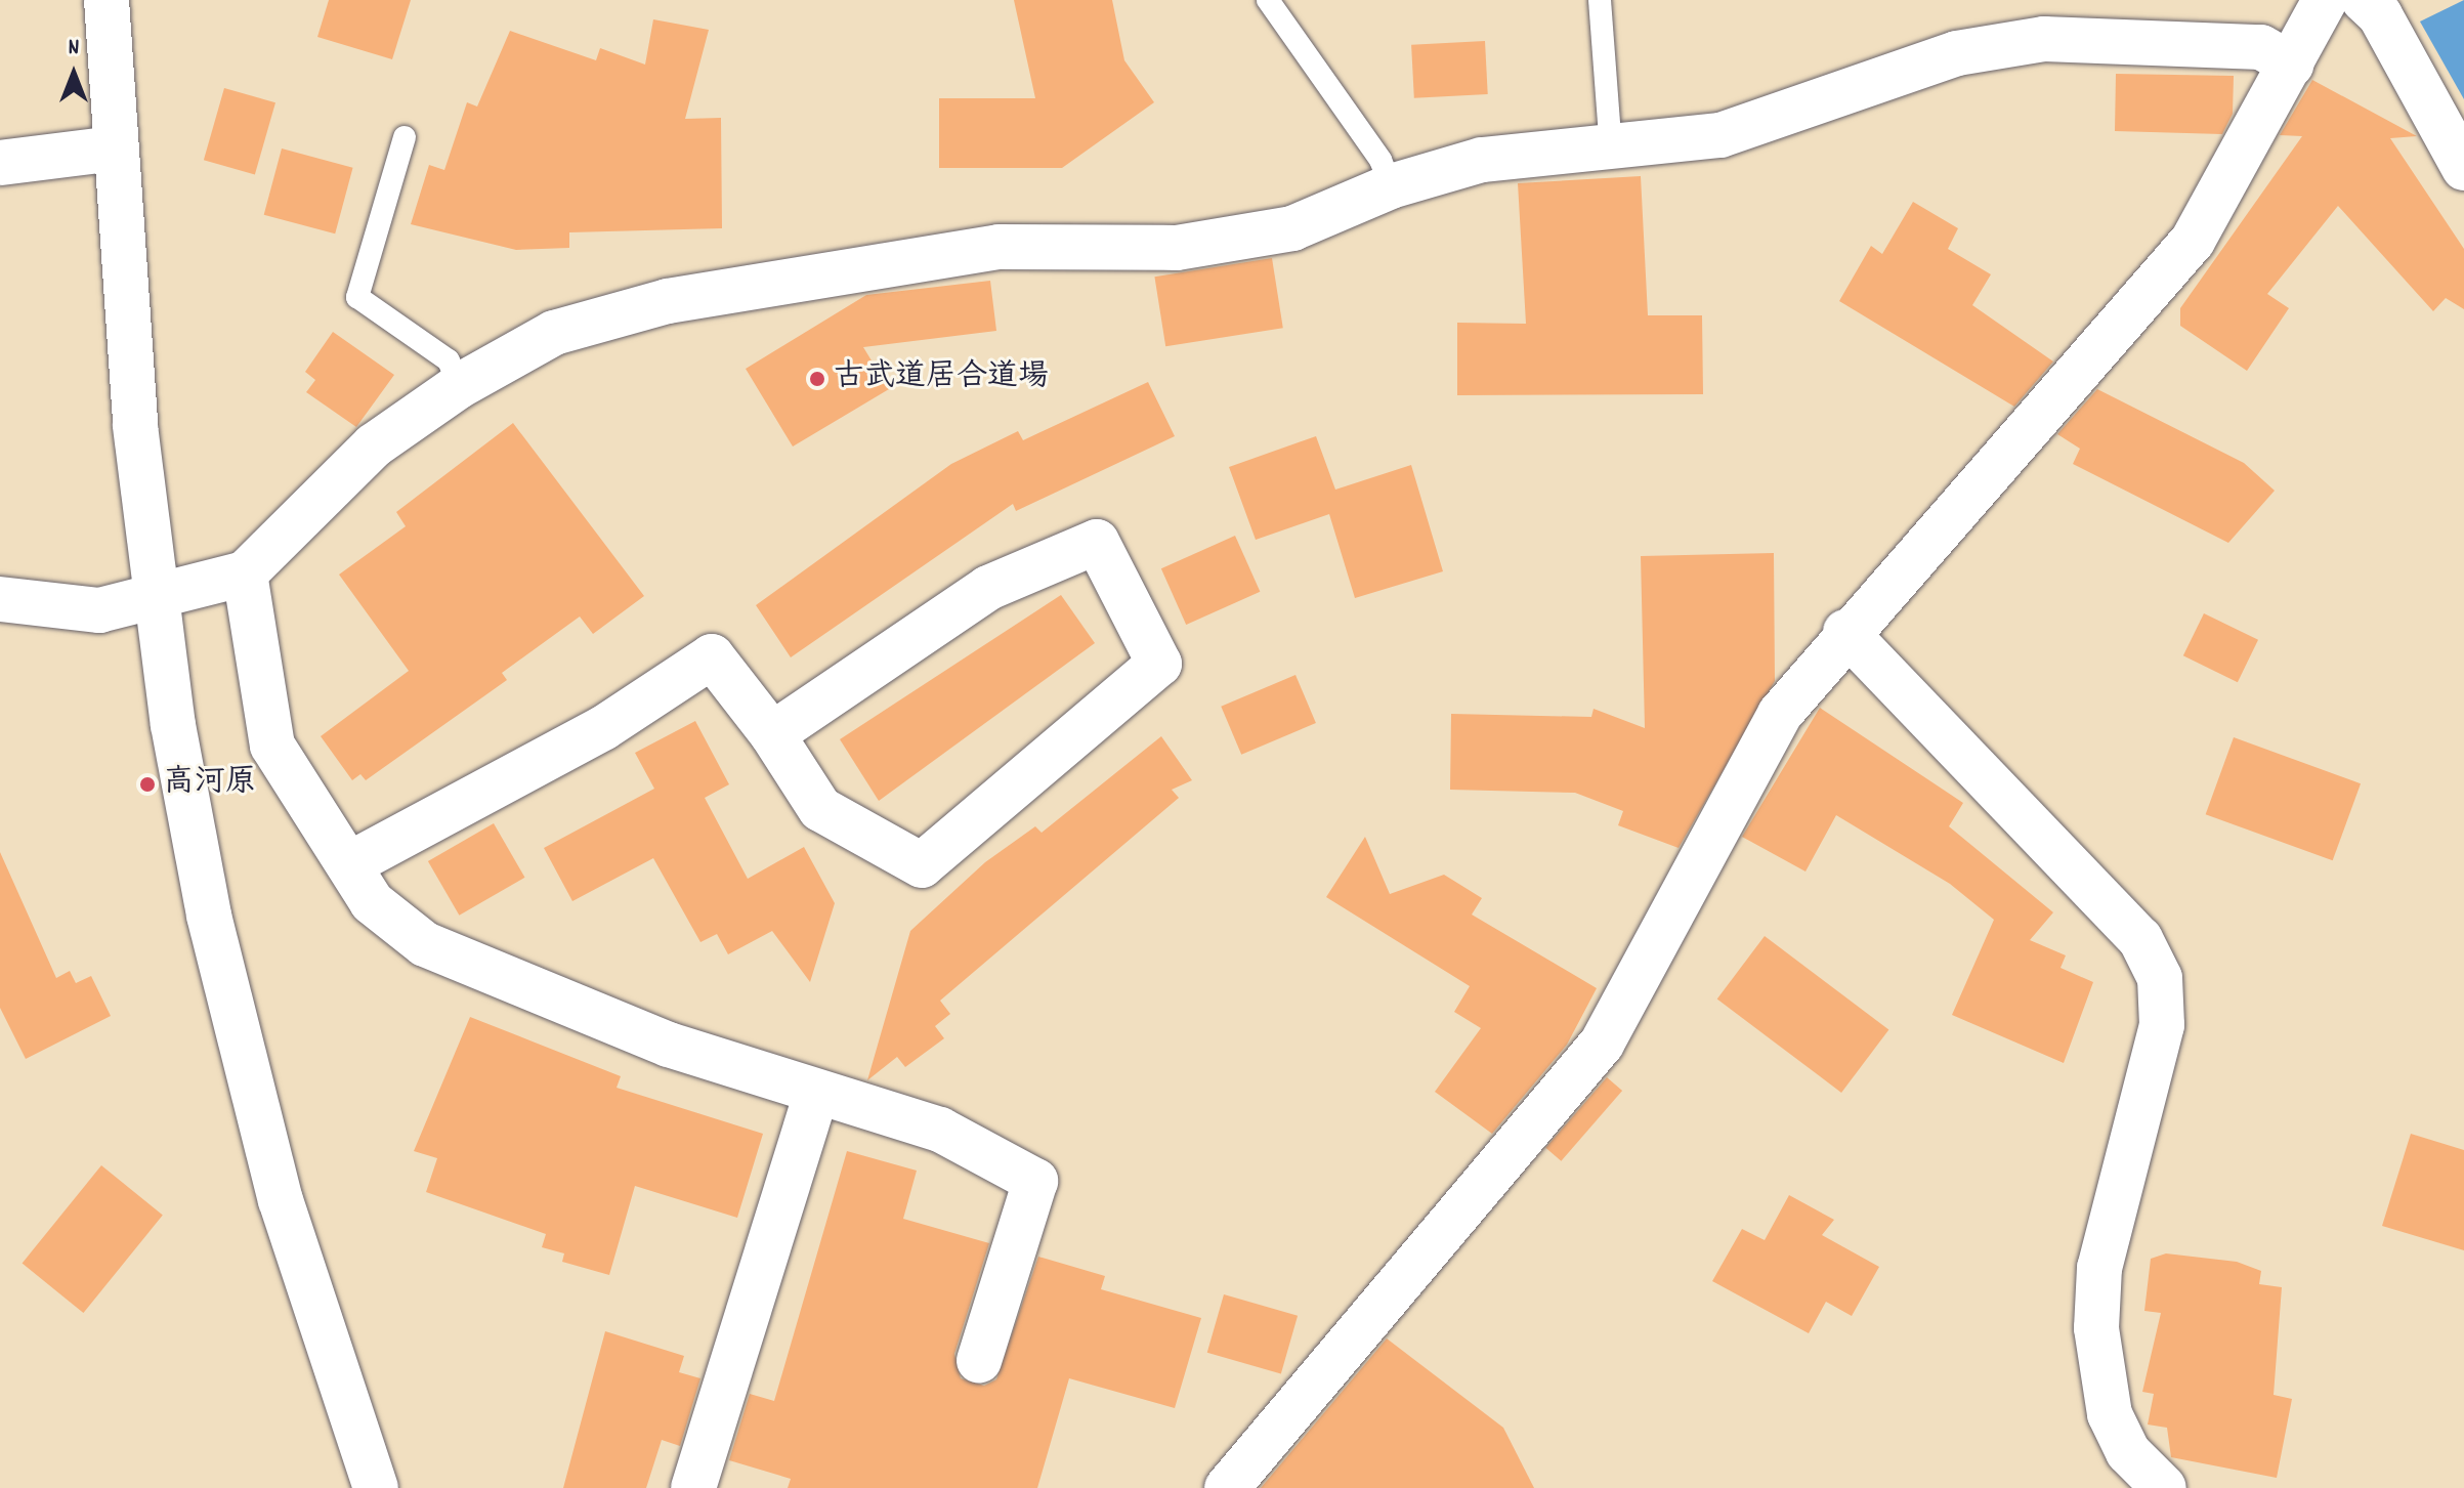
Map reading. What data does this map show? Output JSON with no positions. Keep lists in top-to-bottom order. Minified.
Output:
{"places":["古武道居合道場","高河原"],"north":"top"}
